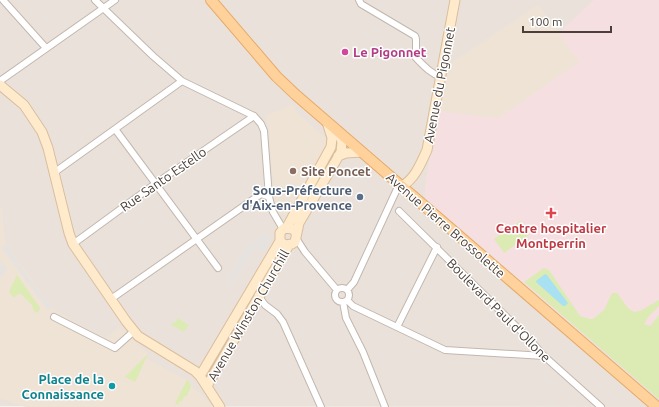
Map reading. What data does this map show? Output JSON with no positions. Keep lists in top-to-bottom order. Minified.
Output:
{"streets":{"main road":["Avenue Pierre Brossolette"],"street":["Avenue du Pigonnet","Rue Santo Estello","Boulevard Paul d'Ollone","Avenue Winston Churchill"]},"crossings":[["Avenue du Pigonnet","Avenue Pierre Brossolette"],["Avenue Pierre Brossolette","Avenue Winston Churchill"]],"places":{"other":["Le Pigonnet","Site Poncet","Sous-Préfecture d'Aix-en-Provence","Place de la Connaissance"],"health":["Centre hospitalier Montperrin"]},"scale_bar":"100 m"}
